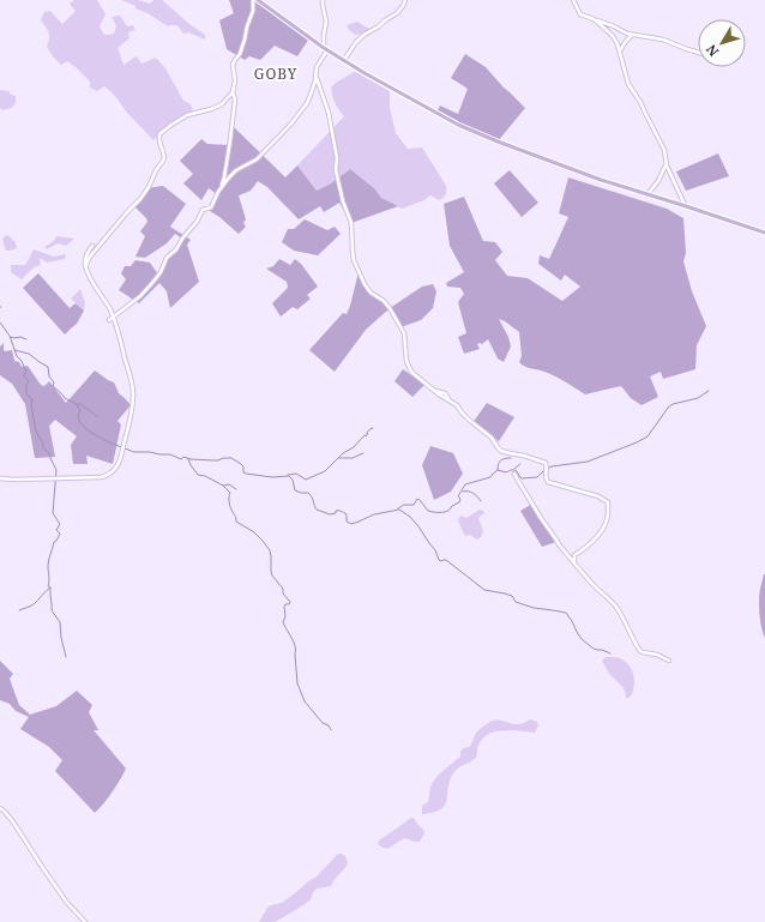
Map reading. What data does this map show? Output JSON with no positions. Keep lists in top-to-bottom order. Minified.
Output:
{"districts":["GOBY"],"north":"bottom left"}
